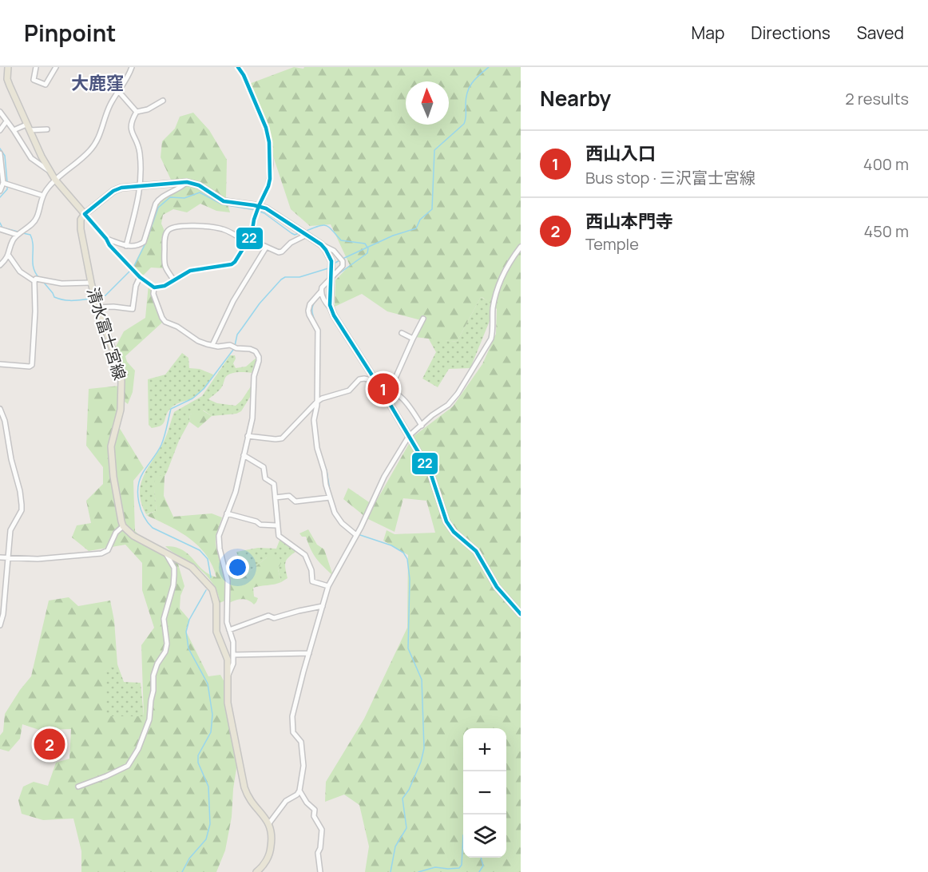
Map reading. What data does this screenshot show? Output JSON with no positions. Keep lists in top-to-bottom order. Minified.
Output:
{"streets":{"main road":["清水富士宮線"]},"districts":["大鹿窪"],"lines":["transit line 22"],"north":"top","page":{"header":"Pinpoint","nav":["Map","Directions","Saved"],"heading":["Nearby","2 results"],"list":[{"mark":"1","name":"西山入口","note":"Bus stop · 三沢富士宮線","value":"400 m"},{"mark":"2","name":"西山本門寺","note":"Temple","value":"450 m"}],"pins":["1","2"],"map_buttons":["+","−"]}}
